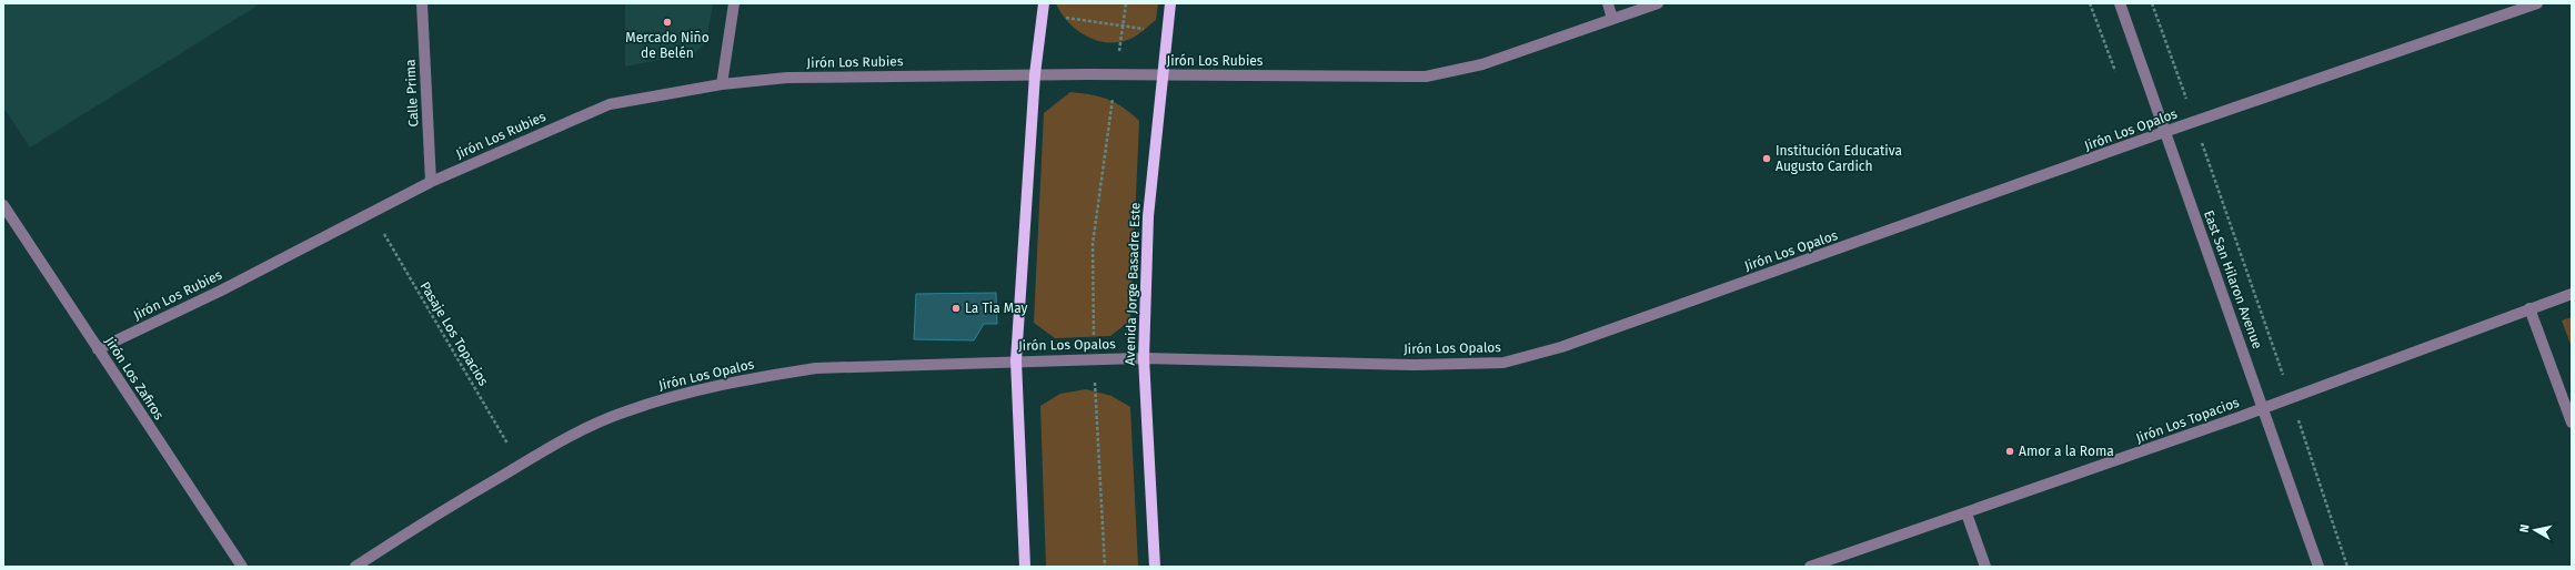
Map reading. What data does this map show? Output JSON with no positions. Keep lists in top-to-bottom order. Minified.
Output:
{"streets":{"main road":["Avenida Jorge Basadre Este"],"street":["Jirón Los Rubies","Calle Prima","Jirón Los Opalos","East San Hilaron Avenue","Jirón Los Zafiros","Jirón Los Topacios"],"path":["Pasaje Los Topacios"]},"crossings":[["Jirón Los Rubies","Calle Prima"],["Jirón Los Rubies","Avenida Jorge Basadre Este"],["Jirón Los Rubies","Pasaje Los Topacios"],["Jirón Los Rubies","Jirón Los Zafiros"],["Jirón Los Opalos","East San Hilaron Avenue"],["Jirón Los Opalos","Avenida Jorge Basadre Este"],["Jirón Los Opalos","Pasaje Los Topacios"],["East San Hilaron Avenue","Jirón Los Topacios"]],"places":["Mercado Niño de Belén","Institución Educativa Augusto Cardich","La Tia May","Amor a la Roma"],"north":"left"}
